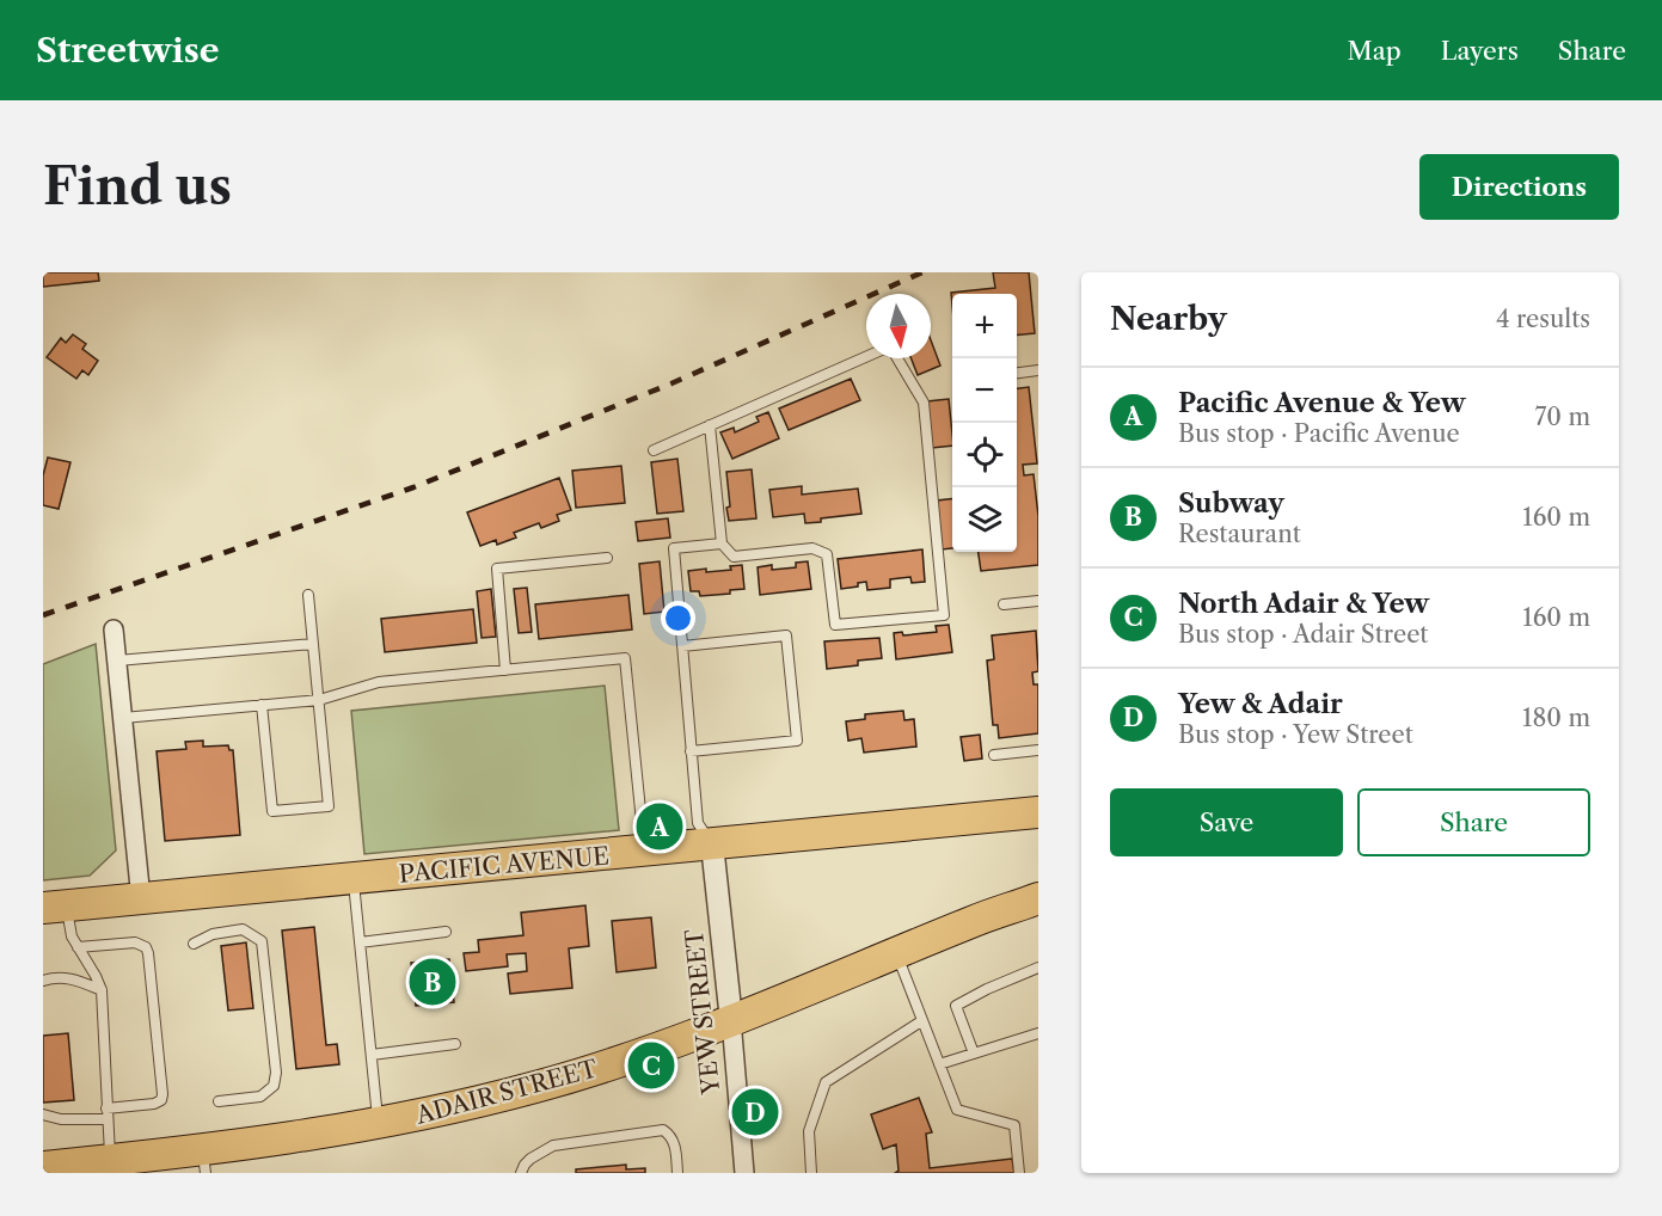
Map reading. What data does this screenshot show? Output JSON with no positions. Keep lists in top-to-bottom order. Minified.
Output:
{"streets":{"highway":["PACIFIC AVENUE","ADAIR STREET"],"street":["YEW STREET"]},"crossings":[["PACIFIC AVENUE","YEW STREET"],["YEW STREET","ADAIR STREET"]],"north":"bottom","page":{"header":"Streetwise","nav":["Map","Layers","Share"],"buttons":["Directions",["Save","Share"]],"title":"Find us","heading":["Nearby","4 results"],"map_buttons":["+","−"],"list":[{"mark":"A","name":"Pacific Avenue & Yew","note":"Bus stop · Pacific Avenue","value":"70 m"},{"mark":"B","name":"Subway","note":"Restaurant","value":"160 m"},{"mark":"C","name":"North Adair & Yew","note":"Bus stop · Adair Street","value":"160 m"},{"mark":"D","name":"Yew & Adair","note":"Bus stop · Yew Street","value":"180 m"}],"pins":["A","B","C","D"]}}
